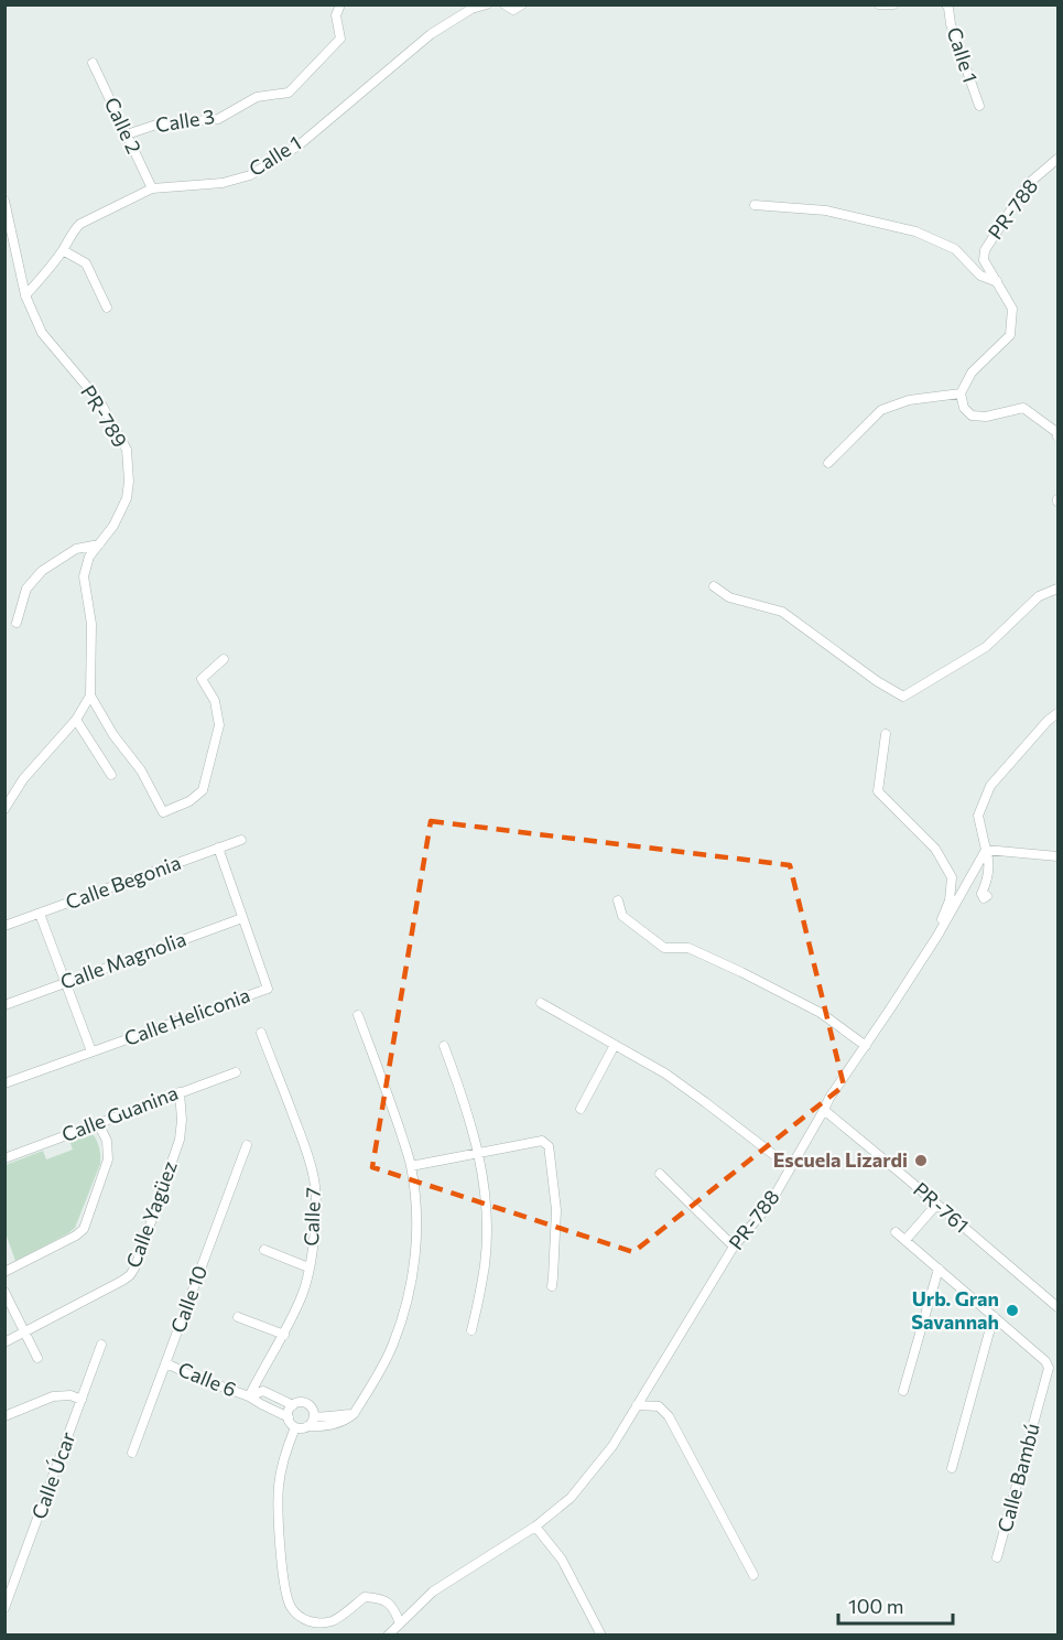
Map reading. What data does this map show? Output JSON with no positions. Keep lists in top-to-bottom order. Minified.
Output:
{"streets":{"street":["Calle 1","Calle 3","Calle 2","PR-788","PR-789","Calle Begonia","Calle Magnolia","Calle Heliconia","Calle Guanina","PR-761","Calle Yagüez","Calle 7","Calle 10","Calle 6","Calle Úcar","Calle Bambú"]},"crossings":[["Calle 1","Calle 2"],["Calle 1","PR-789"],["Calle 3","Calle 2"],["PR-788","PR-761"],["Calle Begonia","Calle Heliconia"],["Calle Magnolia","Calle Heliconia"],["Calle Guanina","Calle Yagüez"],["Calle 7","Calle 6"],["Calle 10","Calle 6"]],"places":["Escuela Lizardi","Urb. Gran Savannah"],"scale_bar":"100 m"}
